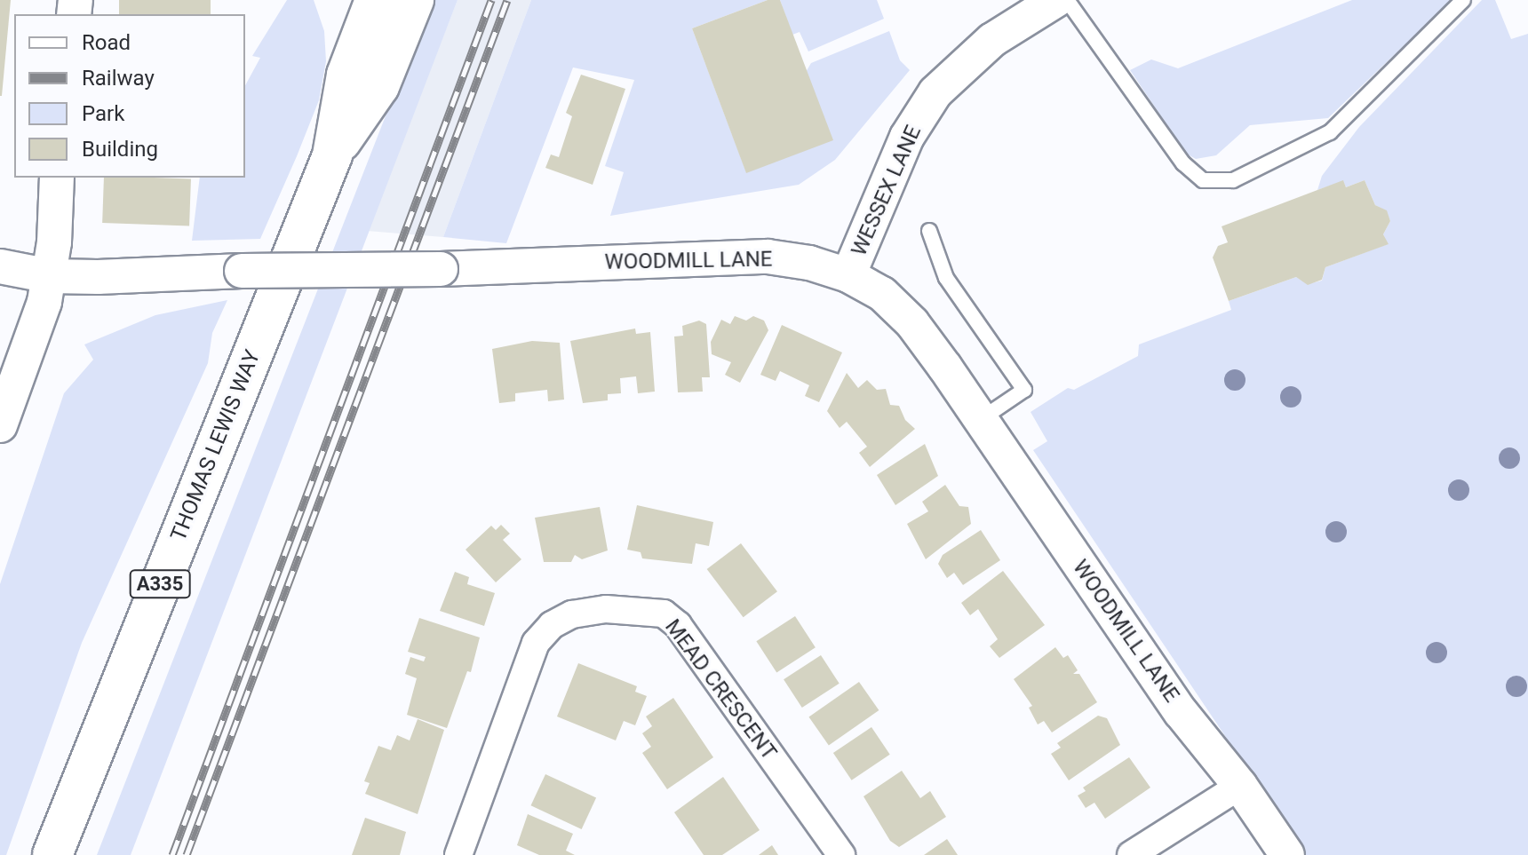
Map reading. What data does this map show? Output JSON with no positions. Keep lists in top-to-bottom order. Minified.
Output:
{"streets":{"main road":["THOMAS LEWIS WAY","A335"],"street":["WESSEX LANE","WOODMILL LANE","MEAD CRESCENT"]},"crossings":[["WESSEX LANE","WOODMILL LANE"]],"legend":["Road","Railway","Park","Building"]}
